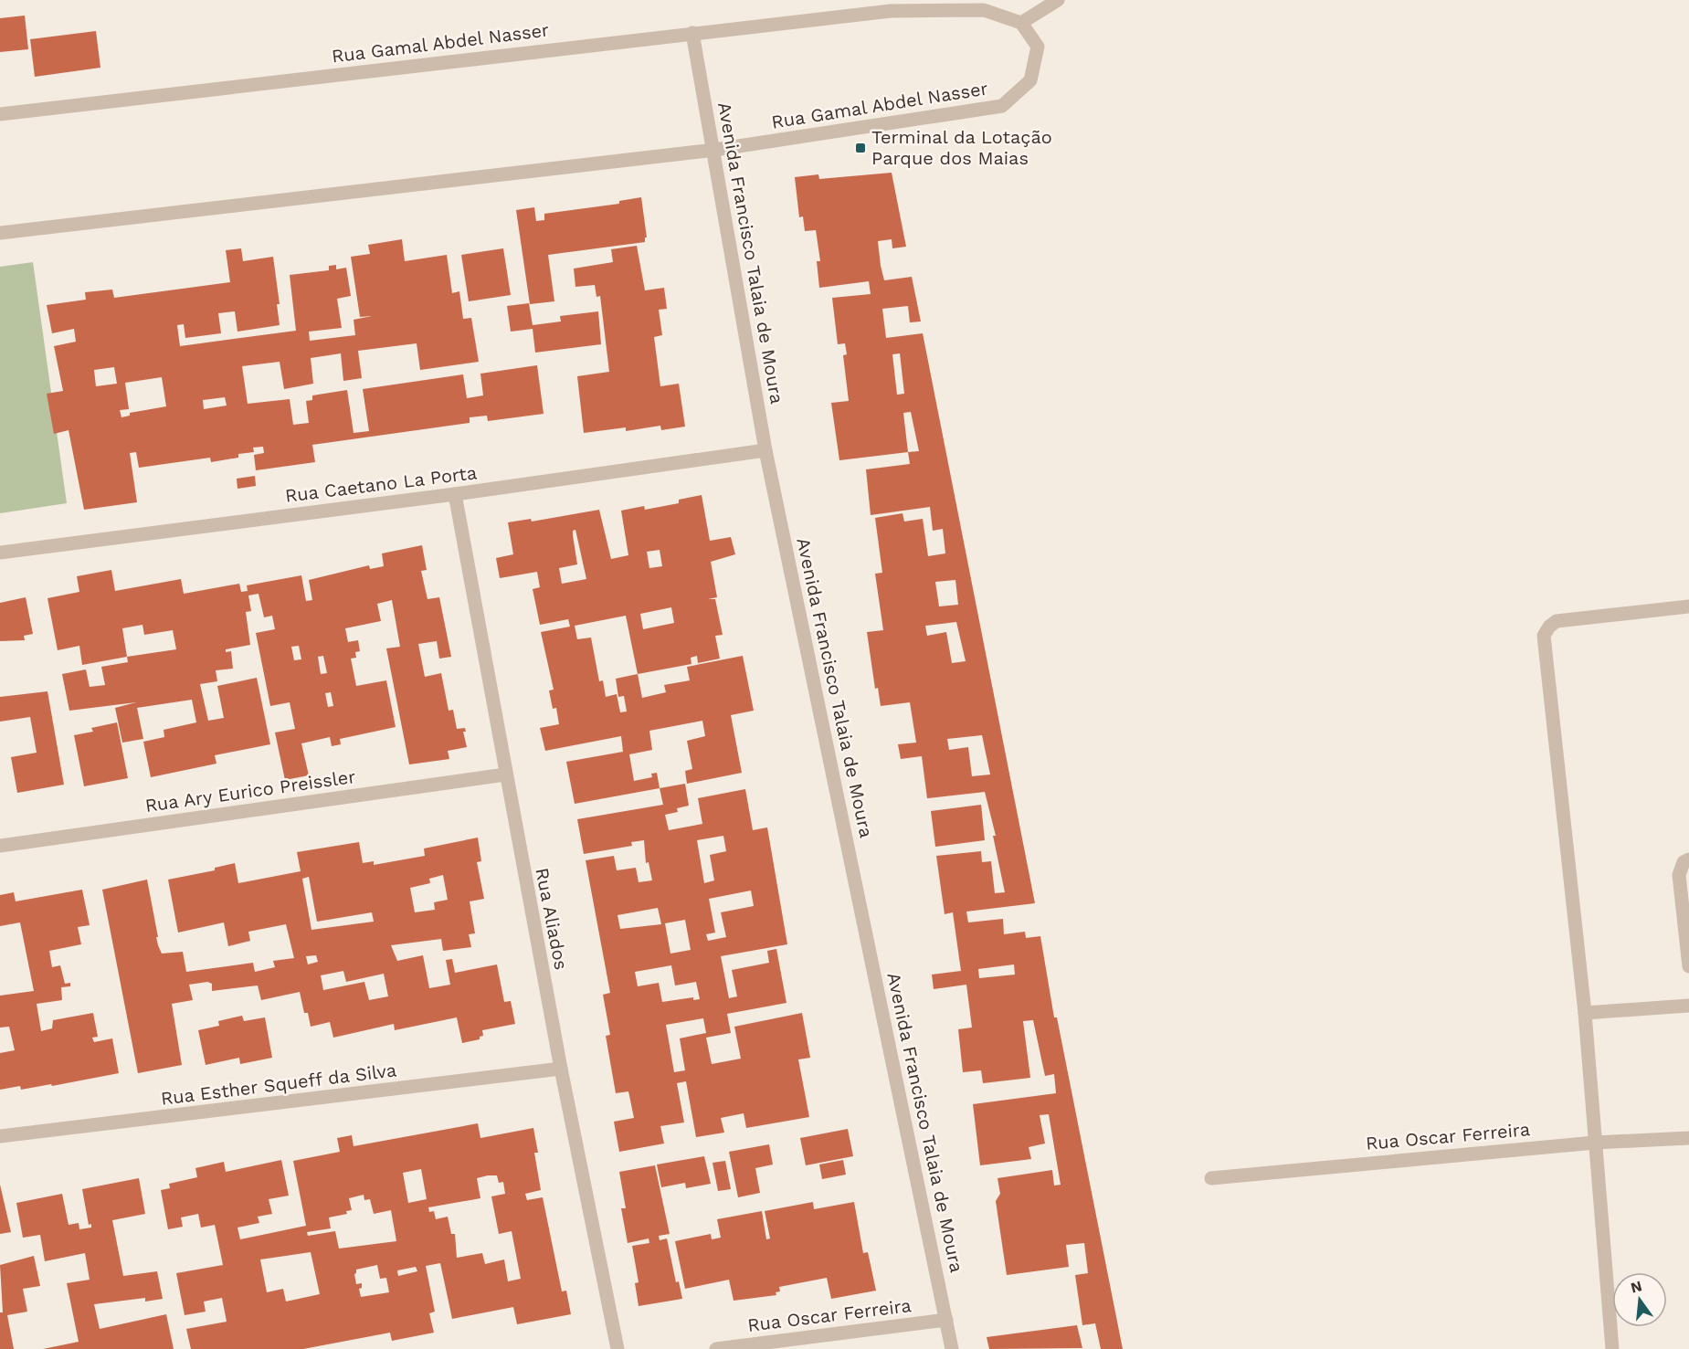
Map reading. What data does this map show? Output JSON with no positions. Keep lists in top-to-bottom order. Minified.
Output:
{"streets":{"street":["Rua Gamal Abdel Nasser","Avenida Francisco Talaia de Moura","Rua Caetano La Porta","Rua Ary Eurico Preissler","Rua Aliados","Rua Esther Squeff da Silva","Rua Oscar Ferreira"]},"crossings":[["Rua Gamal Abdel Nasser","Avenida Francisco Talaia de Moura"],["Avenida Francisco Talaia de Moura","Rua Caetano La Porta"],["Avenida Francisco Talaia de Moura","Rua Oscar Ferreira"],["Rua Caetano La Porta","Rua Aliados"],["Rua Ary Eurico Preissler","Rua Aliados"],["Rua Aliados","Rua Esther Squeff da Silva"]],"places":{"transit":["Terminal da Lotação Parque dos Maias"]},"north":"top"}
